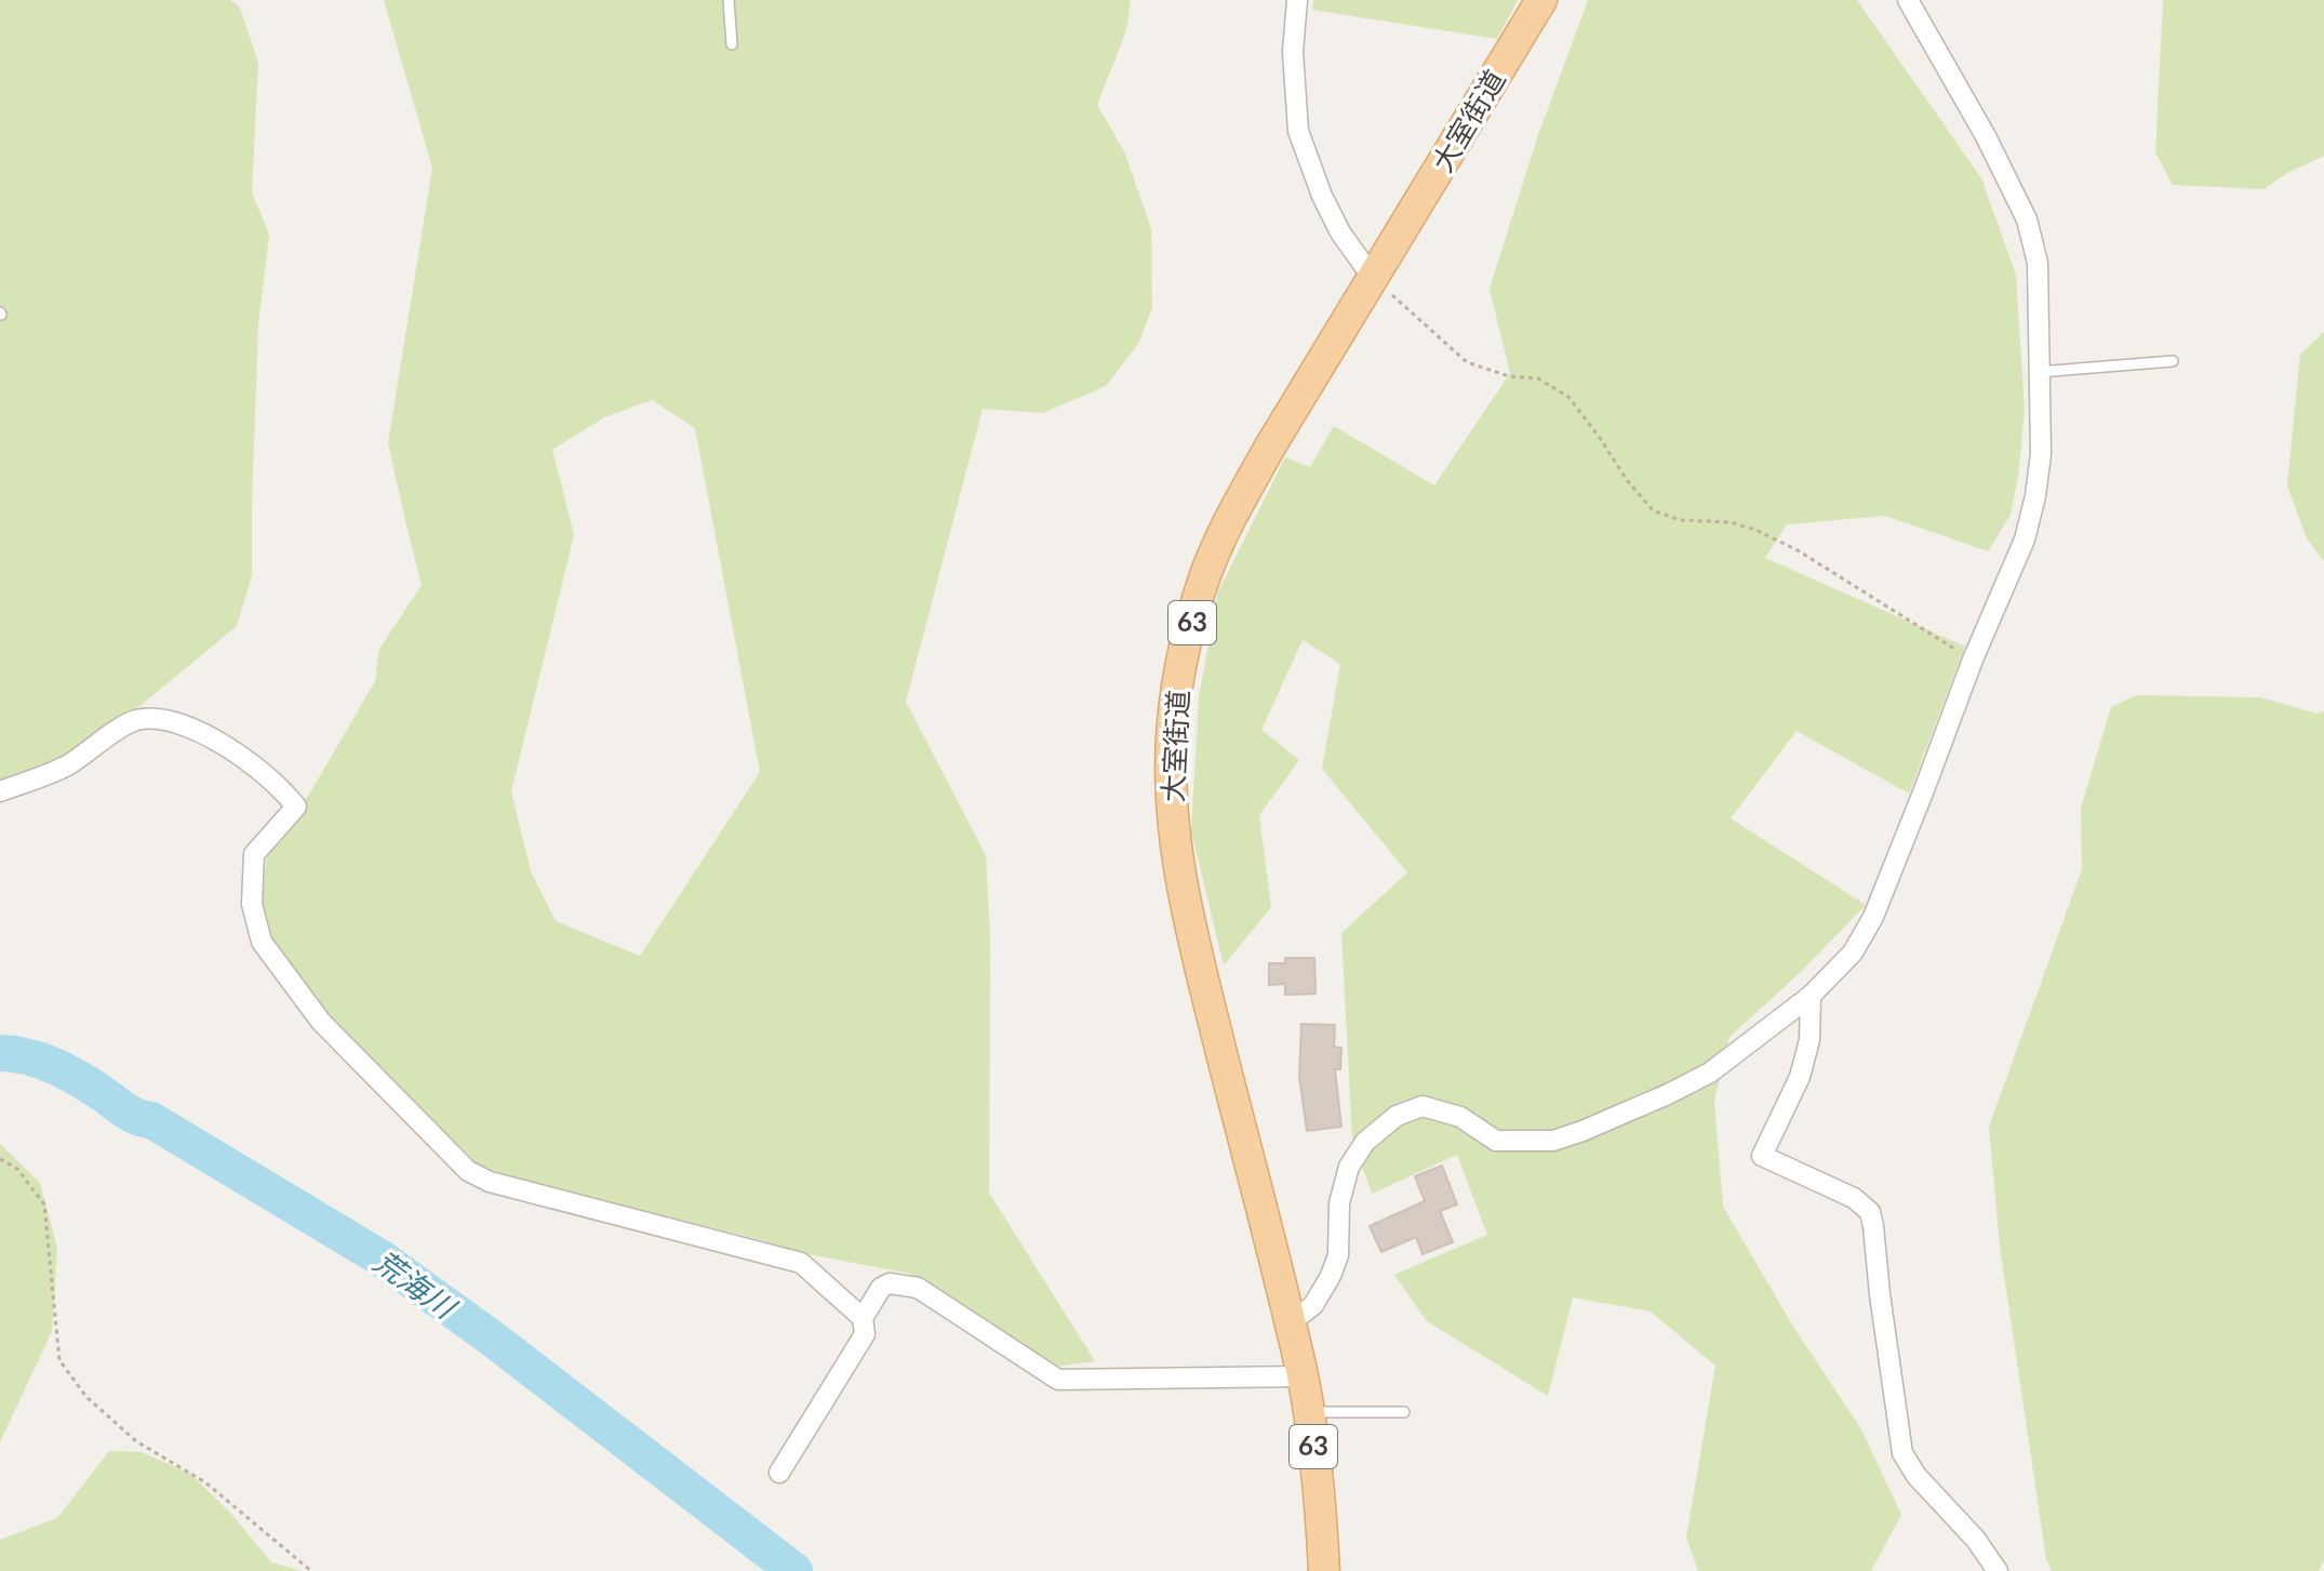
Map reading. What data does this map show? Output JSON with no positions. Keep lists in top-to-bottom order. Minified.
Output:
{"streets":{"main road":["大室街道","63"]},"water":["荒海川"]}
